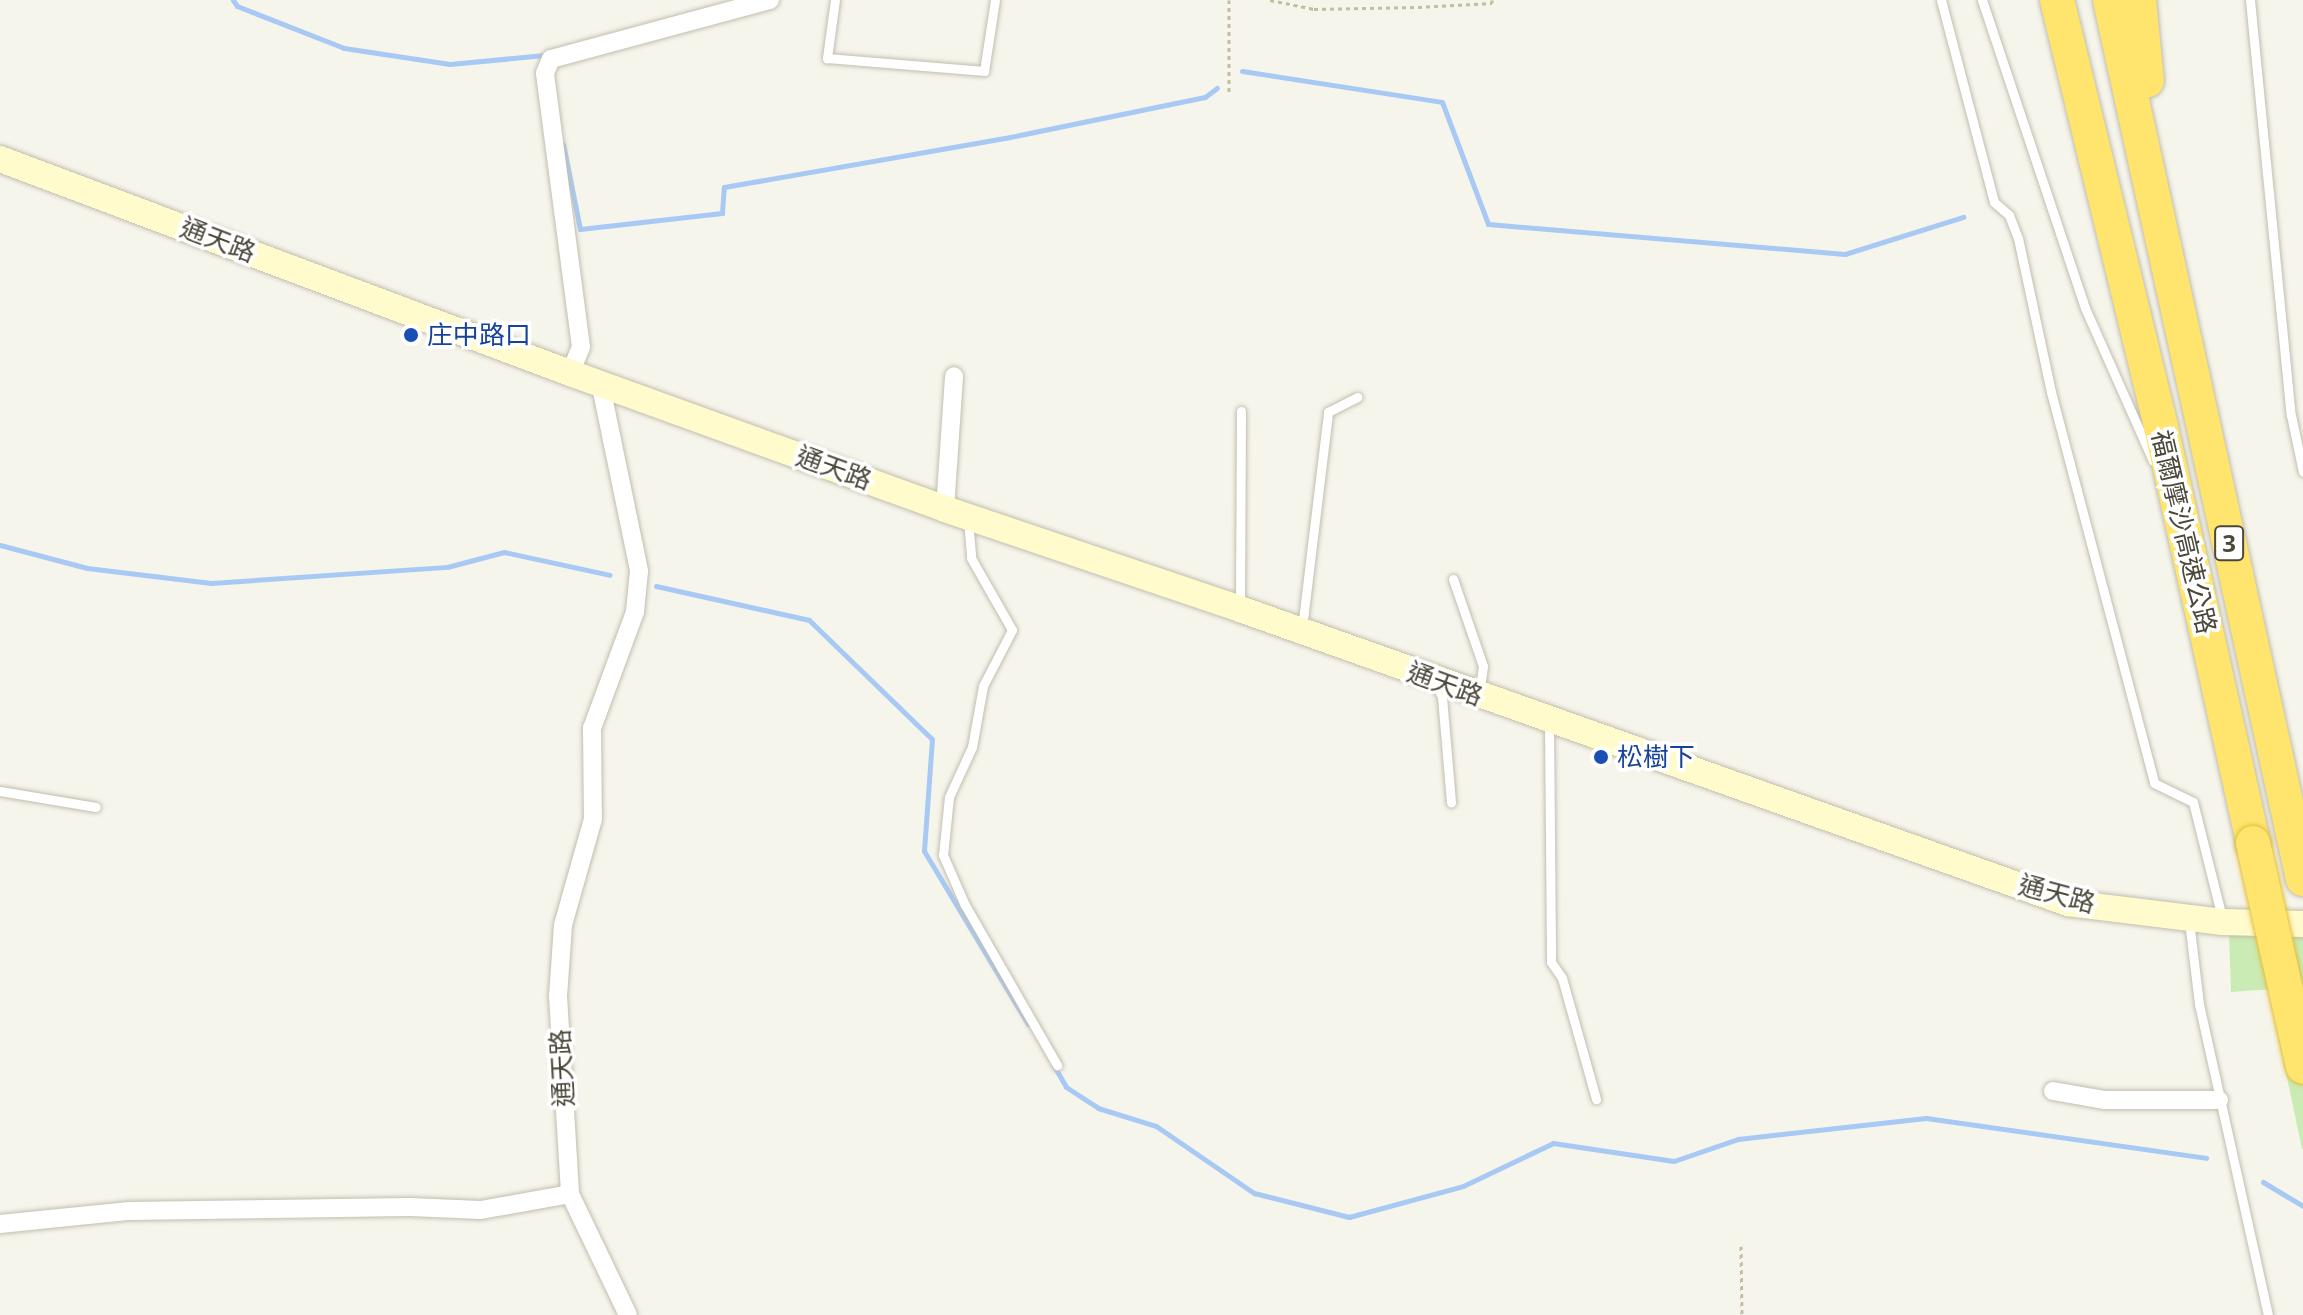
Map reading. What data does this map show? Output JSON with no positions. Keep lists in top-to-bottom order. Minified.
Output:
{"streets":{"highway":["福爾摩沙高速公路","3"],"street":["通天路"]},"places":["庄中路口","松樹下"]}
